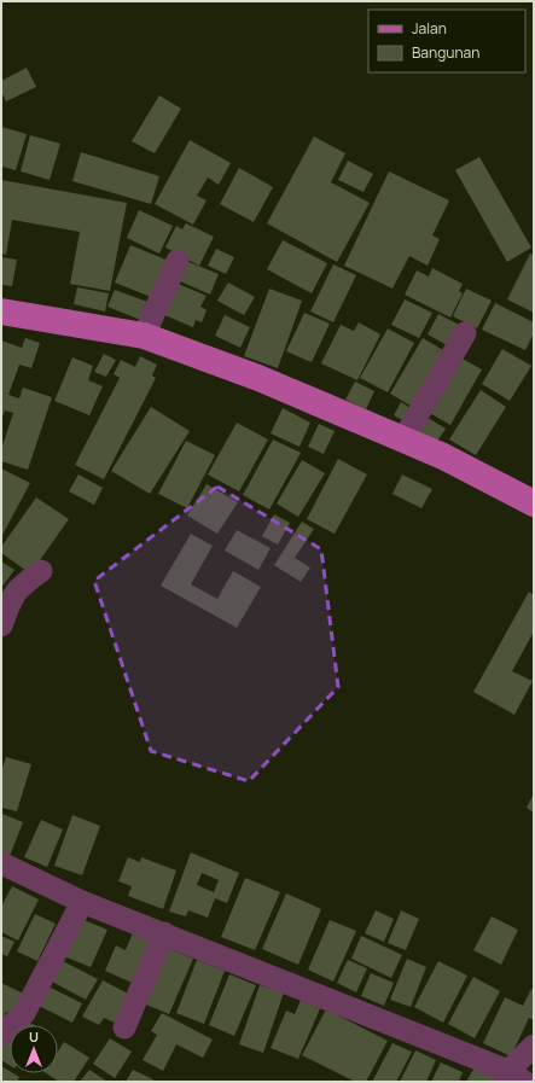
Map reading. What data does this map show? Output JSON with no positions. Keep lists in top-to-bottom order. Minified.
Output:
{"legend":["Jalan","Bangunan"],"north":"top"}
